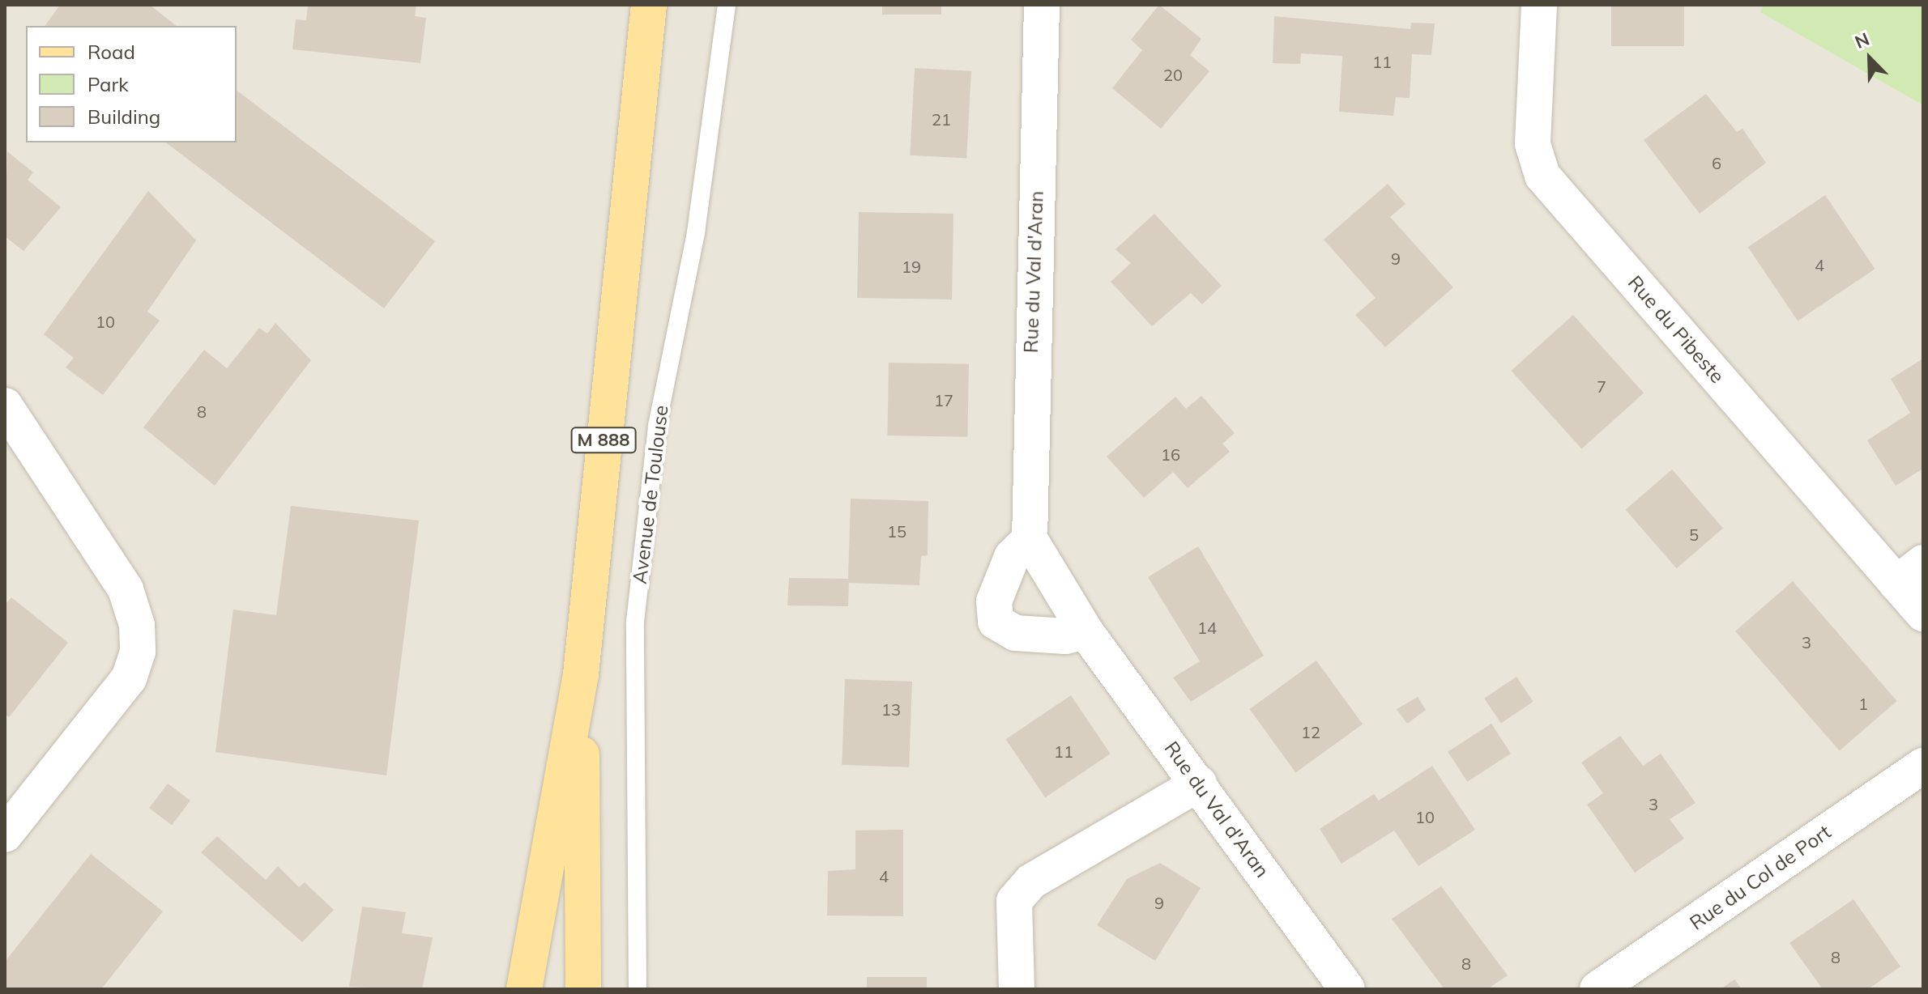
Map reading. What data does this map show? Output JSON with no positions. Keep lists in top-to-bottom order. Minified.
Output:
{"streets":{"main road":["M 888"],"street":["Rue du Val d'Aran","Rue du Pibeste","Rue du Col de Port"],"lane":["Avenue de Toulouse"]},"house_numbers":["11","20","21","6","9","4","19","10","7","17","8","16","15","5","14","3","1","13","12","11","3","10","4","9","8","8"],"legend":["Road","Park","Building"],"north":"top left"}
